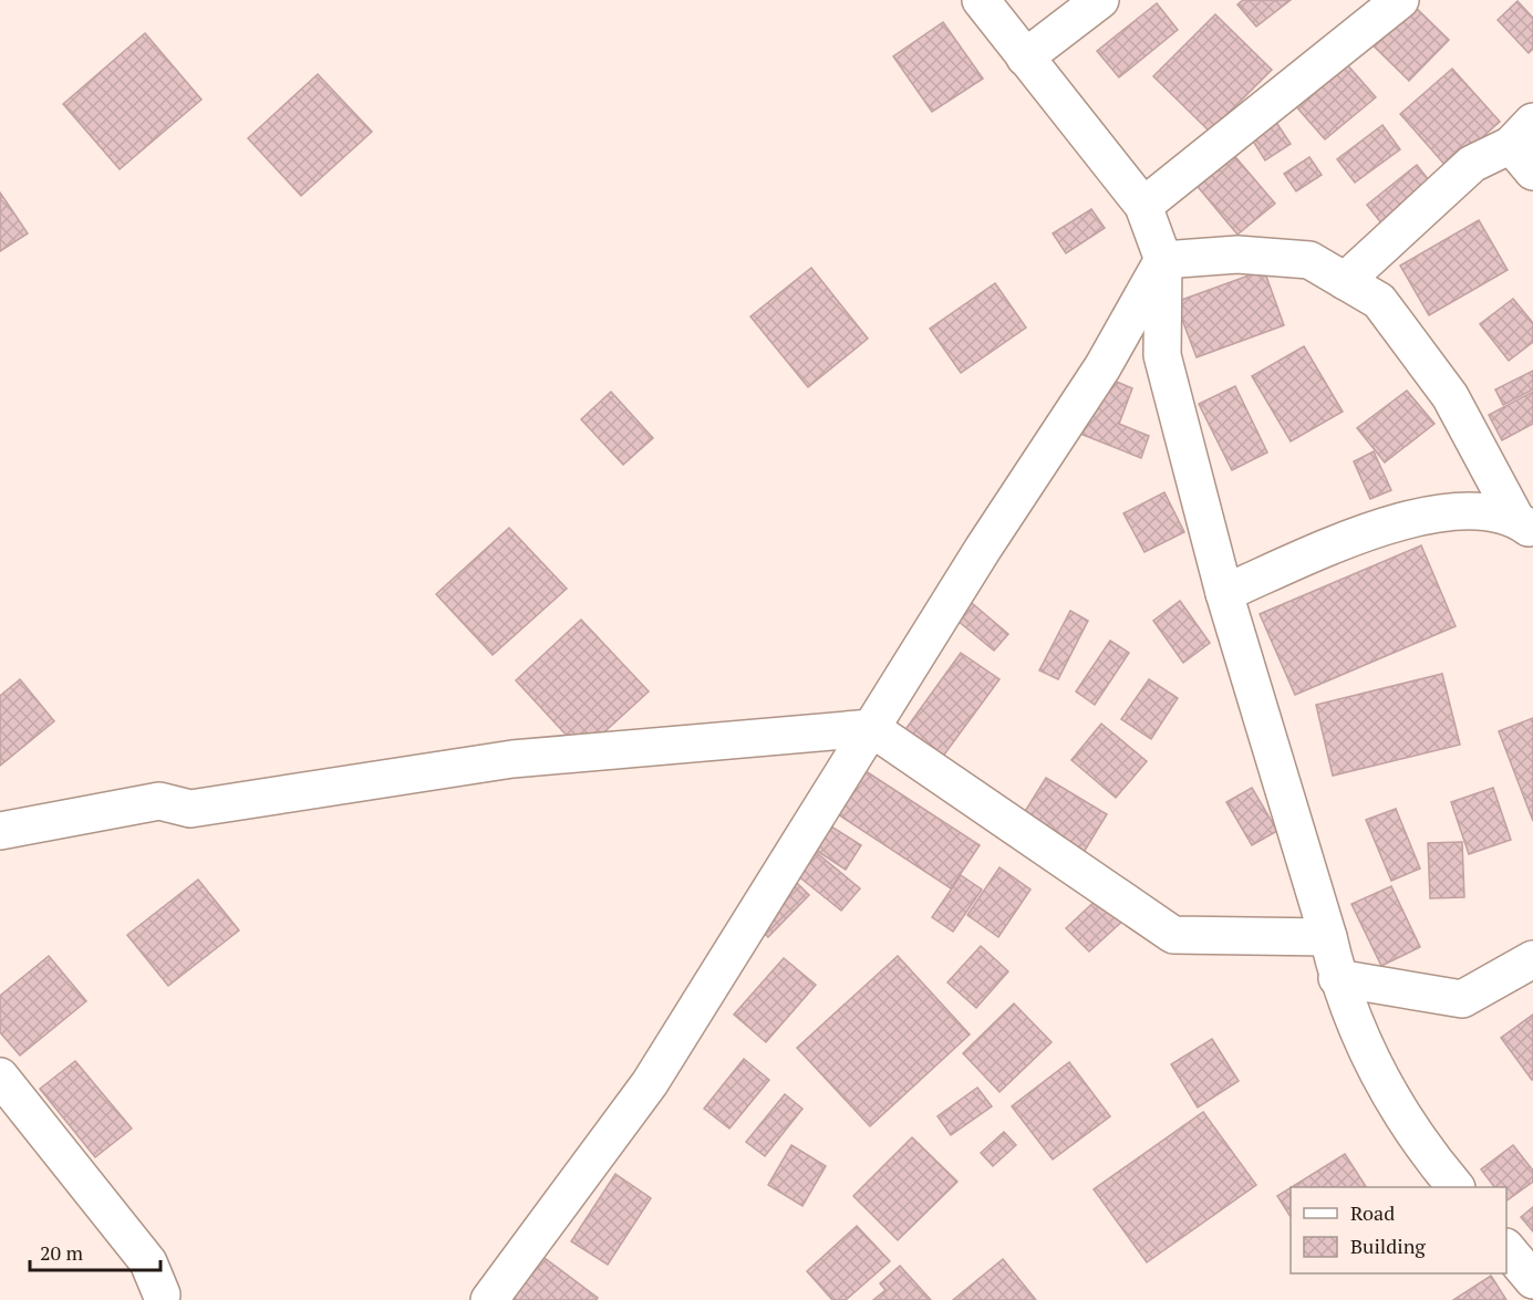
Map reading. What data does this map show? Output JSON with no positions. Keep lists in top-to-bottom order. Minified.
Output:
{"legend":["Road","Building"],"scale_bar":"20 m"}
